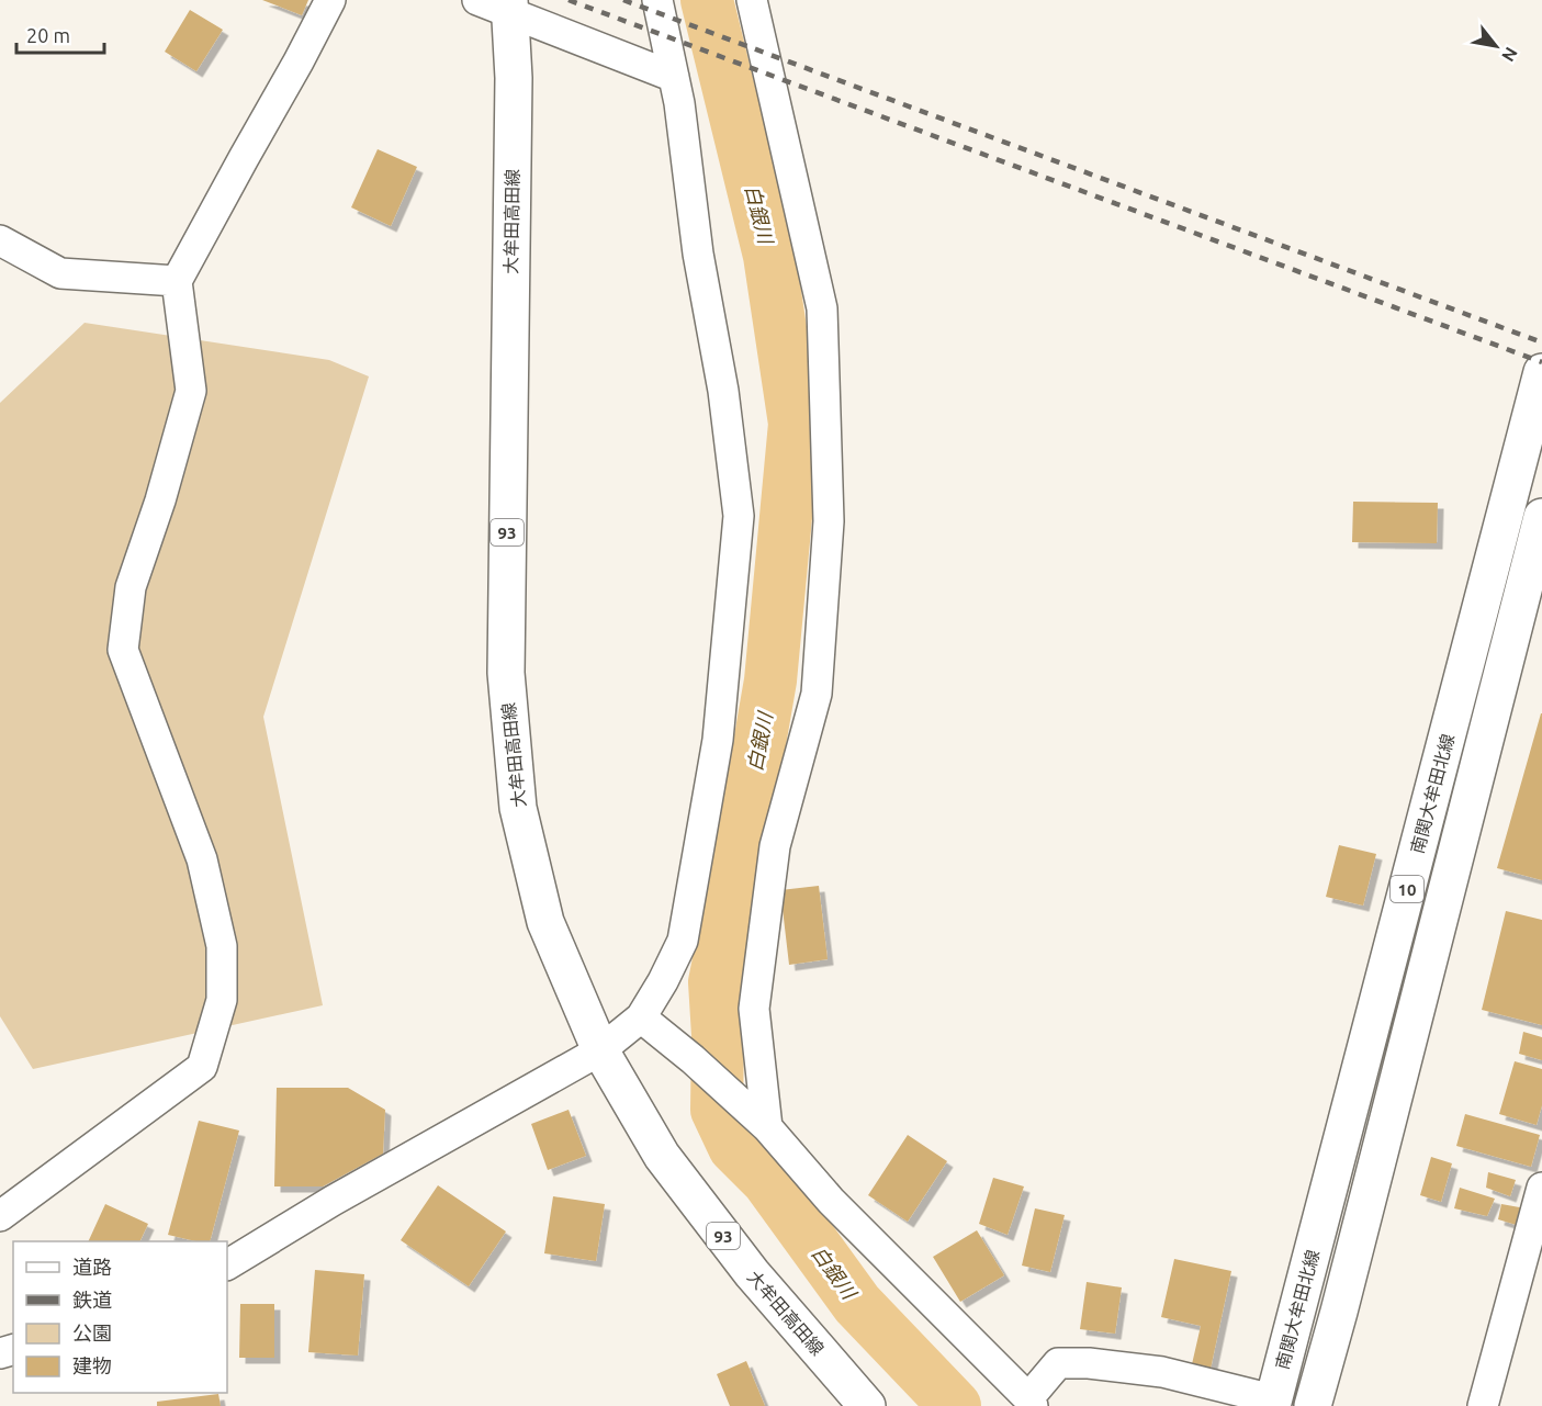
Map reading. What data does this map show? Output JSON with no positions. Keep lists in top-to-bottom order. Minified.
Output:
{"streets":{"main road":["大牟田高田線","93","南関大牟田北線","10"]},"water":["白銀川"],"legend":["道路","鉄道","公園","建物"],"scale_bar":"20 m","north":"bottom right"}
